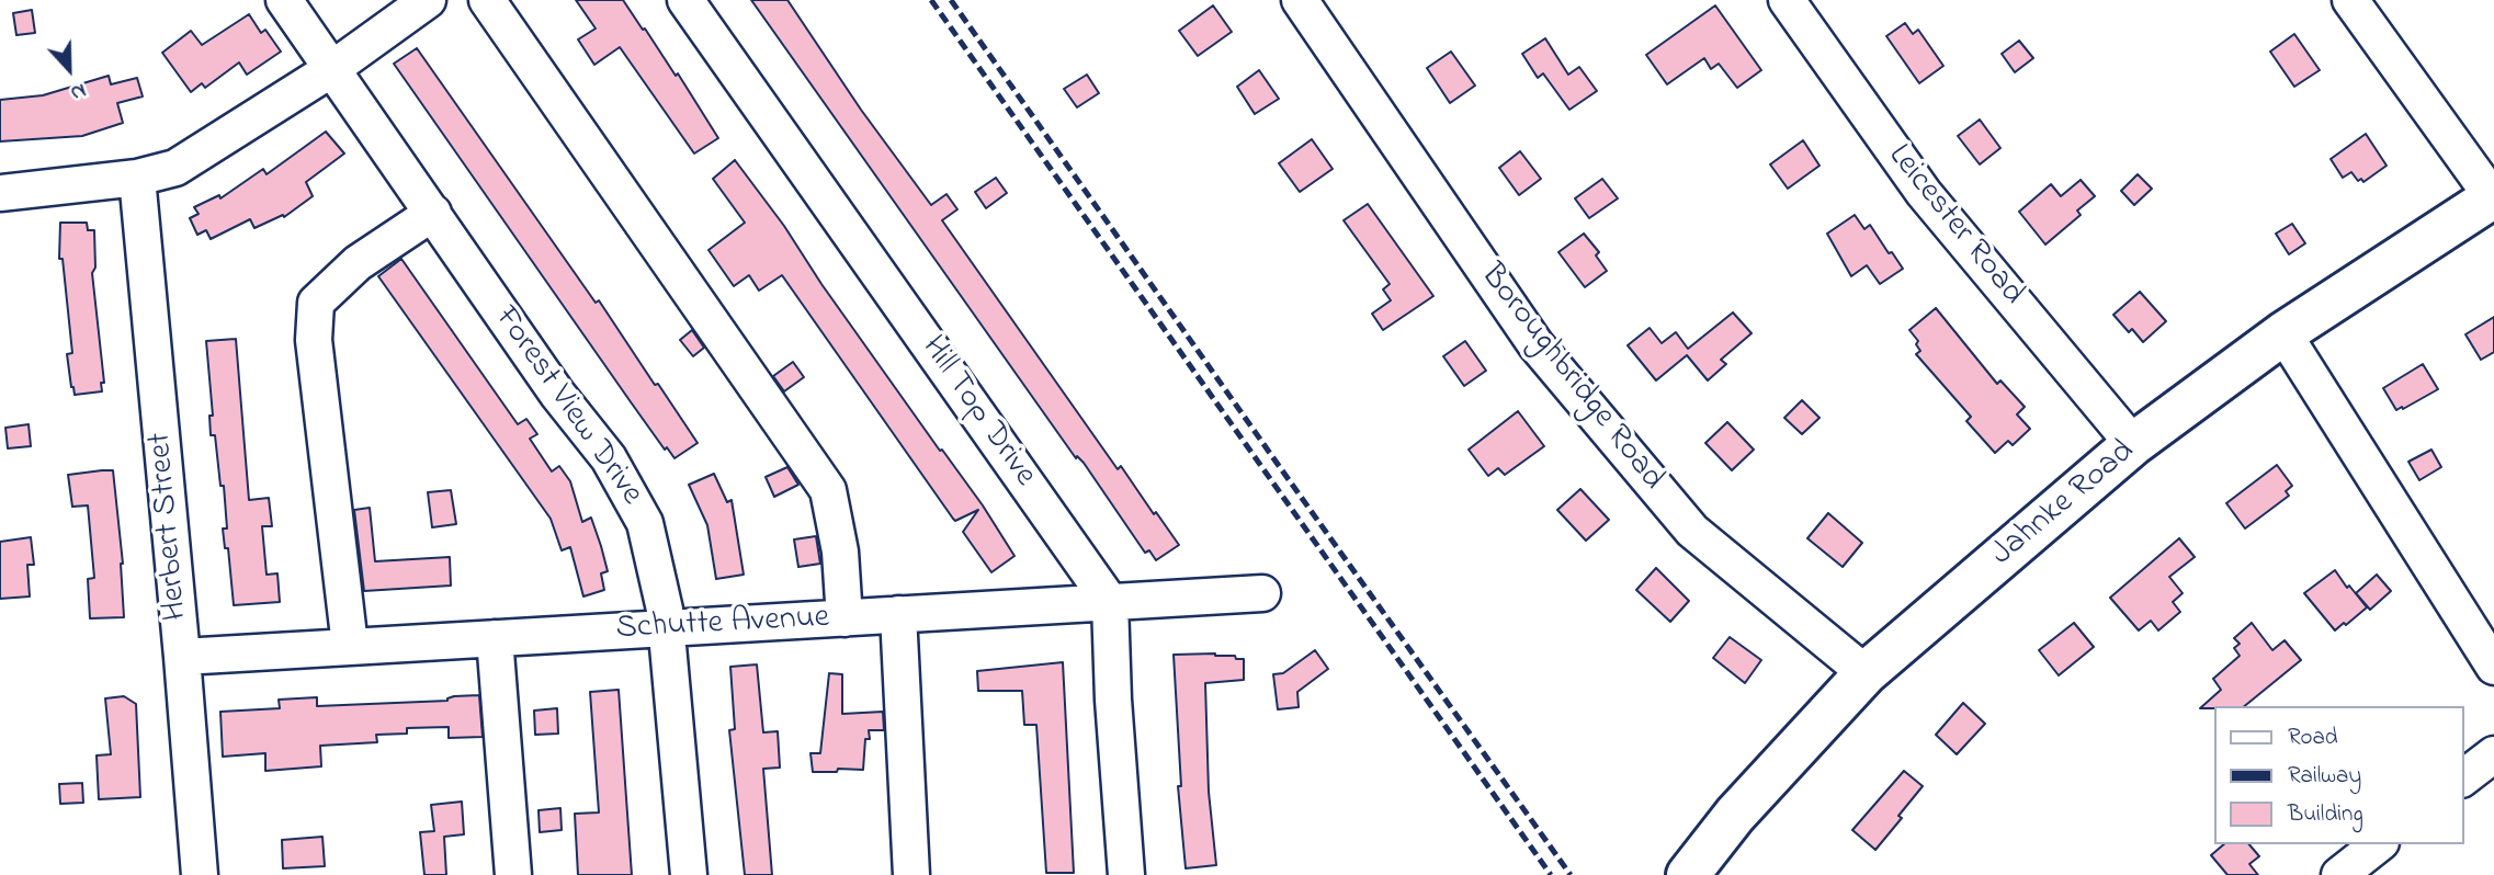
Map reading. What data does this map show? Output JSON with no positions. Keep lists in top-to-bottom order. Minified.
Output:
{"streets":{"main road":["Jahnke Road"],"street":["Leicester Road","Boroughbridge Road","Forest View Drive","Hill Top Drive","Herbert Street","Schutte Avenue"]},"crossings":[["Leicester Road","Jahnke Road"],["Boroughbridge Road","Jahnke Road"],["Forest View Drive","Schutte Avenue"],["Hill Top Drive","Schutte Avenue"],["Herbert Street","Schutte Avenue"]],"legend":["Road","Railway","Building"],"north":"bottom"}
